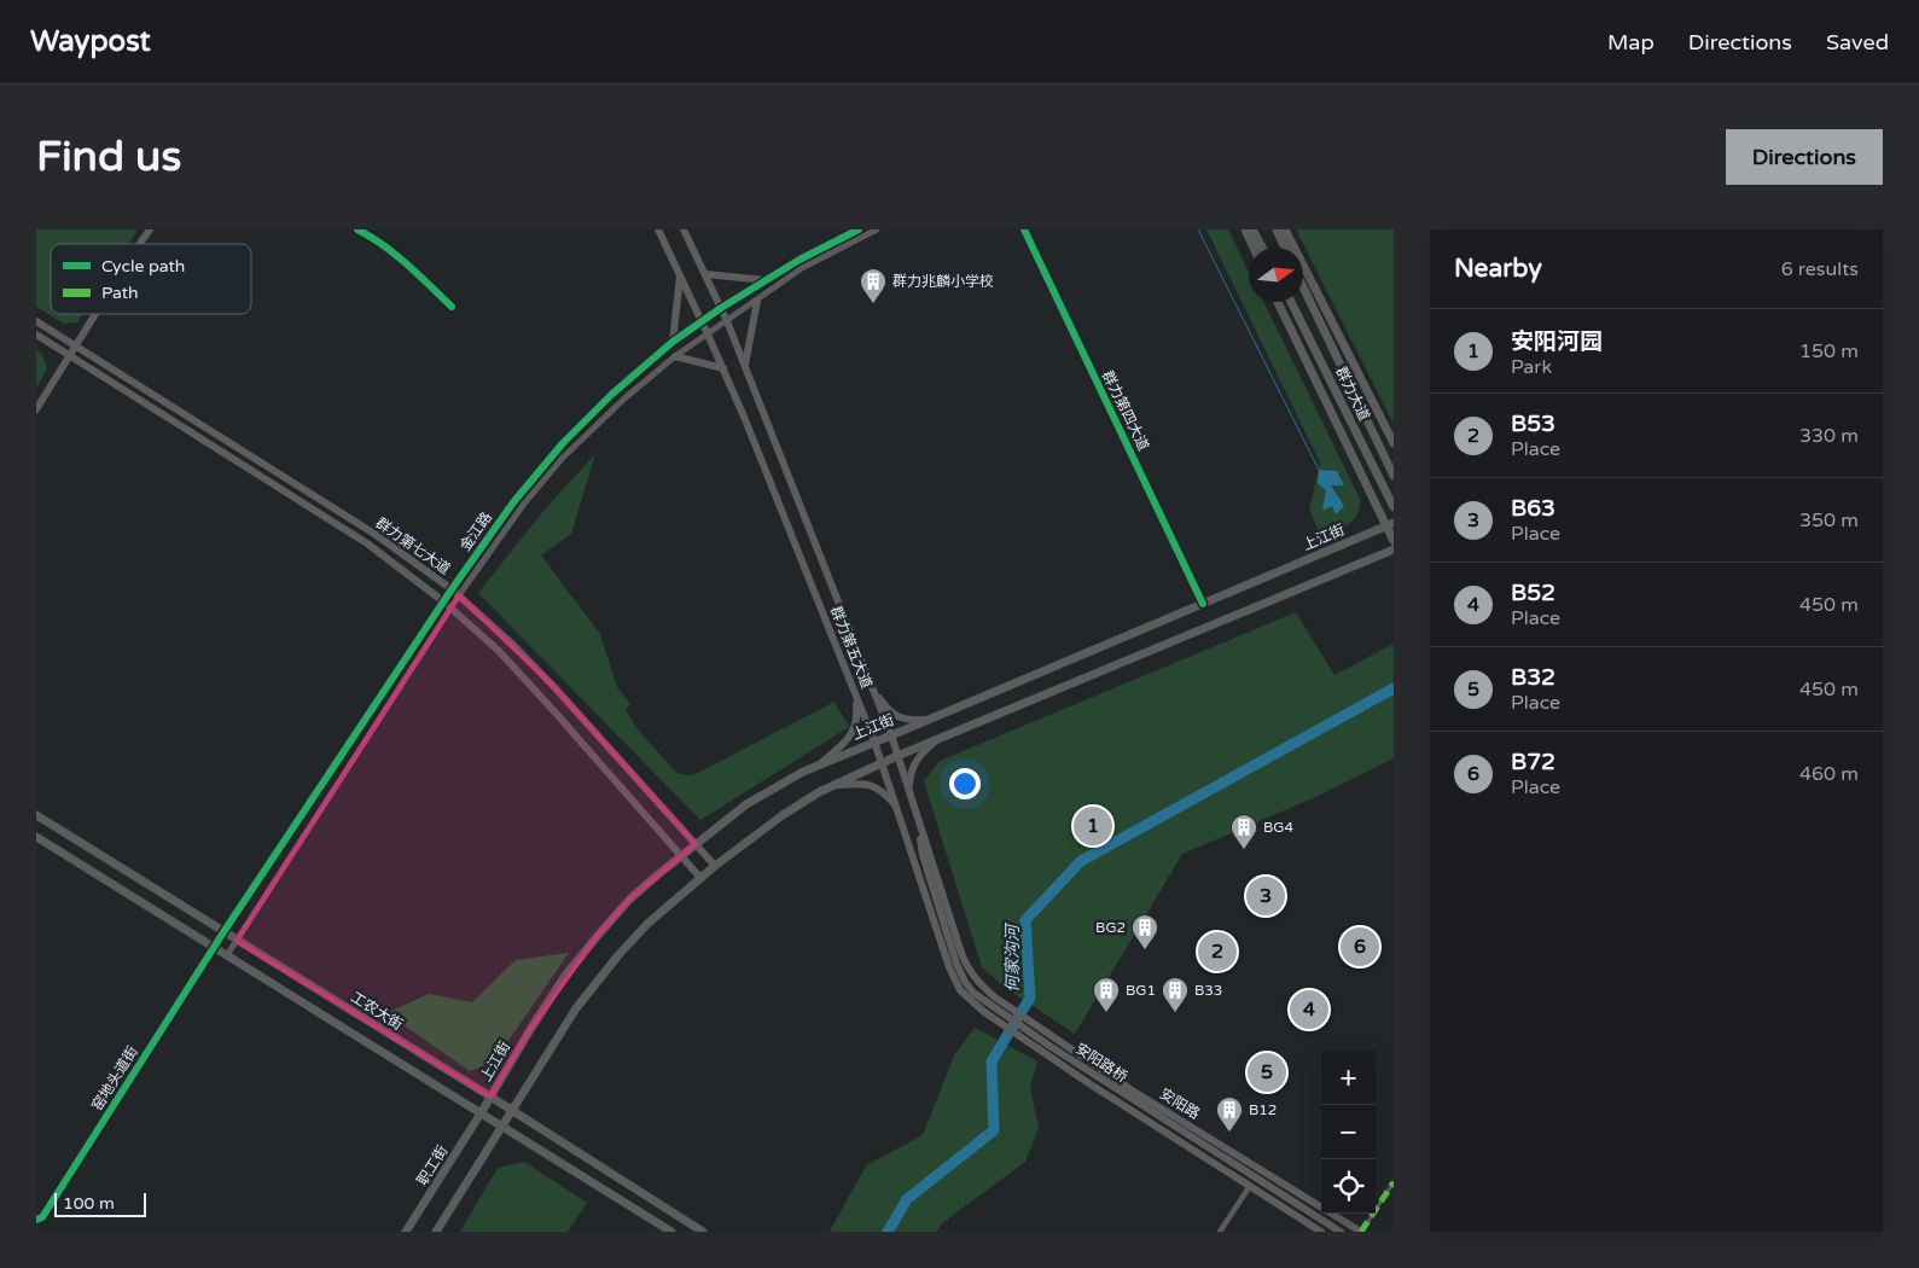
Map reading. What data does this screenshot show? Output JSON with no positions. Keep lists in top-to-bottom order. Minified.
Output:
{"streets":{"main road":["群力大道","上江街","群力第七大道","群力第五大道","工农大街","安阳路桥","安阳路","职工街"],"street":["群力第四大道","金江路","窑地头道街"]},"crossings":[["群力第四大道","上江街"],["金江路","群力第七大道"],["金江路","群力第五大道"],["金江路","工农大街"],["金江路","窑地头道街"],["上江街","群力第七大道"],["上江街","群力第五大道"],["上江街","工农大街"],["上江街","职工街"],["群力第五大道","安阳路桥"],["群力第五大道","安阳路"]],"water":["何家沟河"],"places":{"building":["群力兆麟小学校","BG4","BG2","BG1","B33","B12"]},"legend":["Cycle path","Path"],"scale_bar":"100 m","north":"right","page":{"header":"Waypost","nav":["Map","Directions","Saved"],"buttons":"Directions","title":"Find us","heading":["Nearby","6 results"],"list":[{"mark":"1","name":"安阳河园","note":"Park","value":"150 m"},{"mark":"2","name":"B53","note":"Place","value":"330 m"},{"mark":"3","name":"B63","note":"Place","value":"350 m"},{"mark":"4","name":"B52","note":"Place","value":"450 m"},{"mark":"5","name":"B32","note":"Place","value":"450 m"},{"mark":"6","name":"B72","note":"Place","value":"460 m"}],"pins":["1","3","6","2","4","5"],"map_buttons":["+","−"],"scale":"100 m"}}
